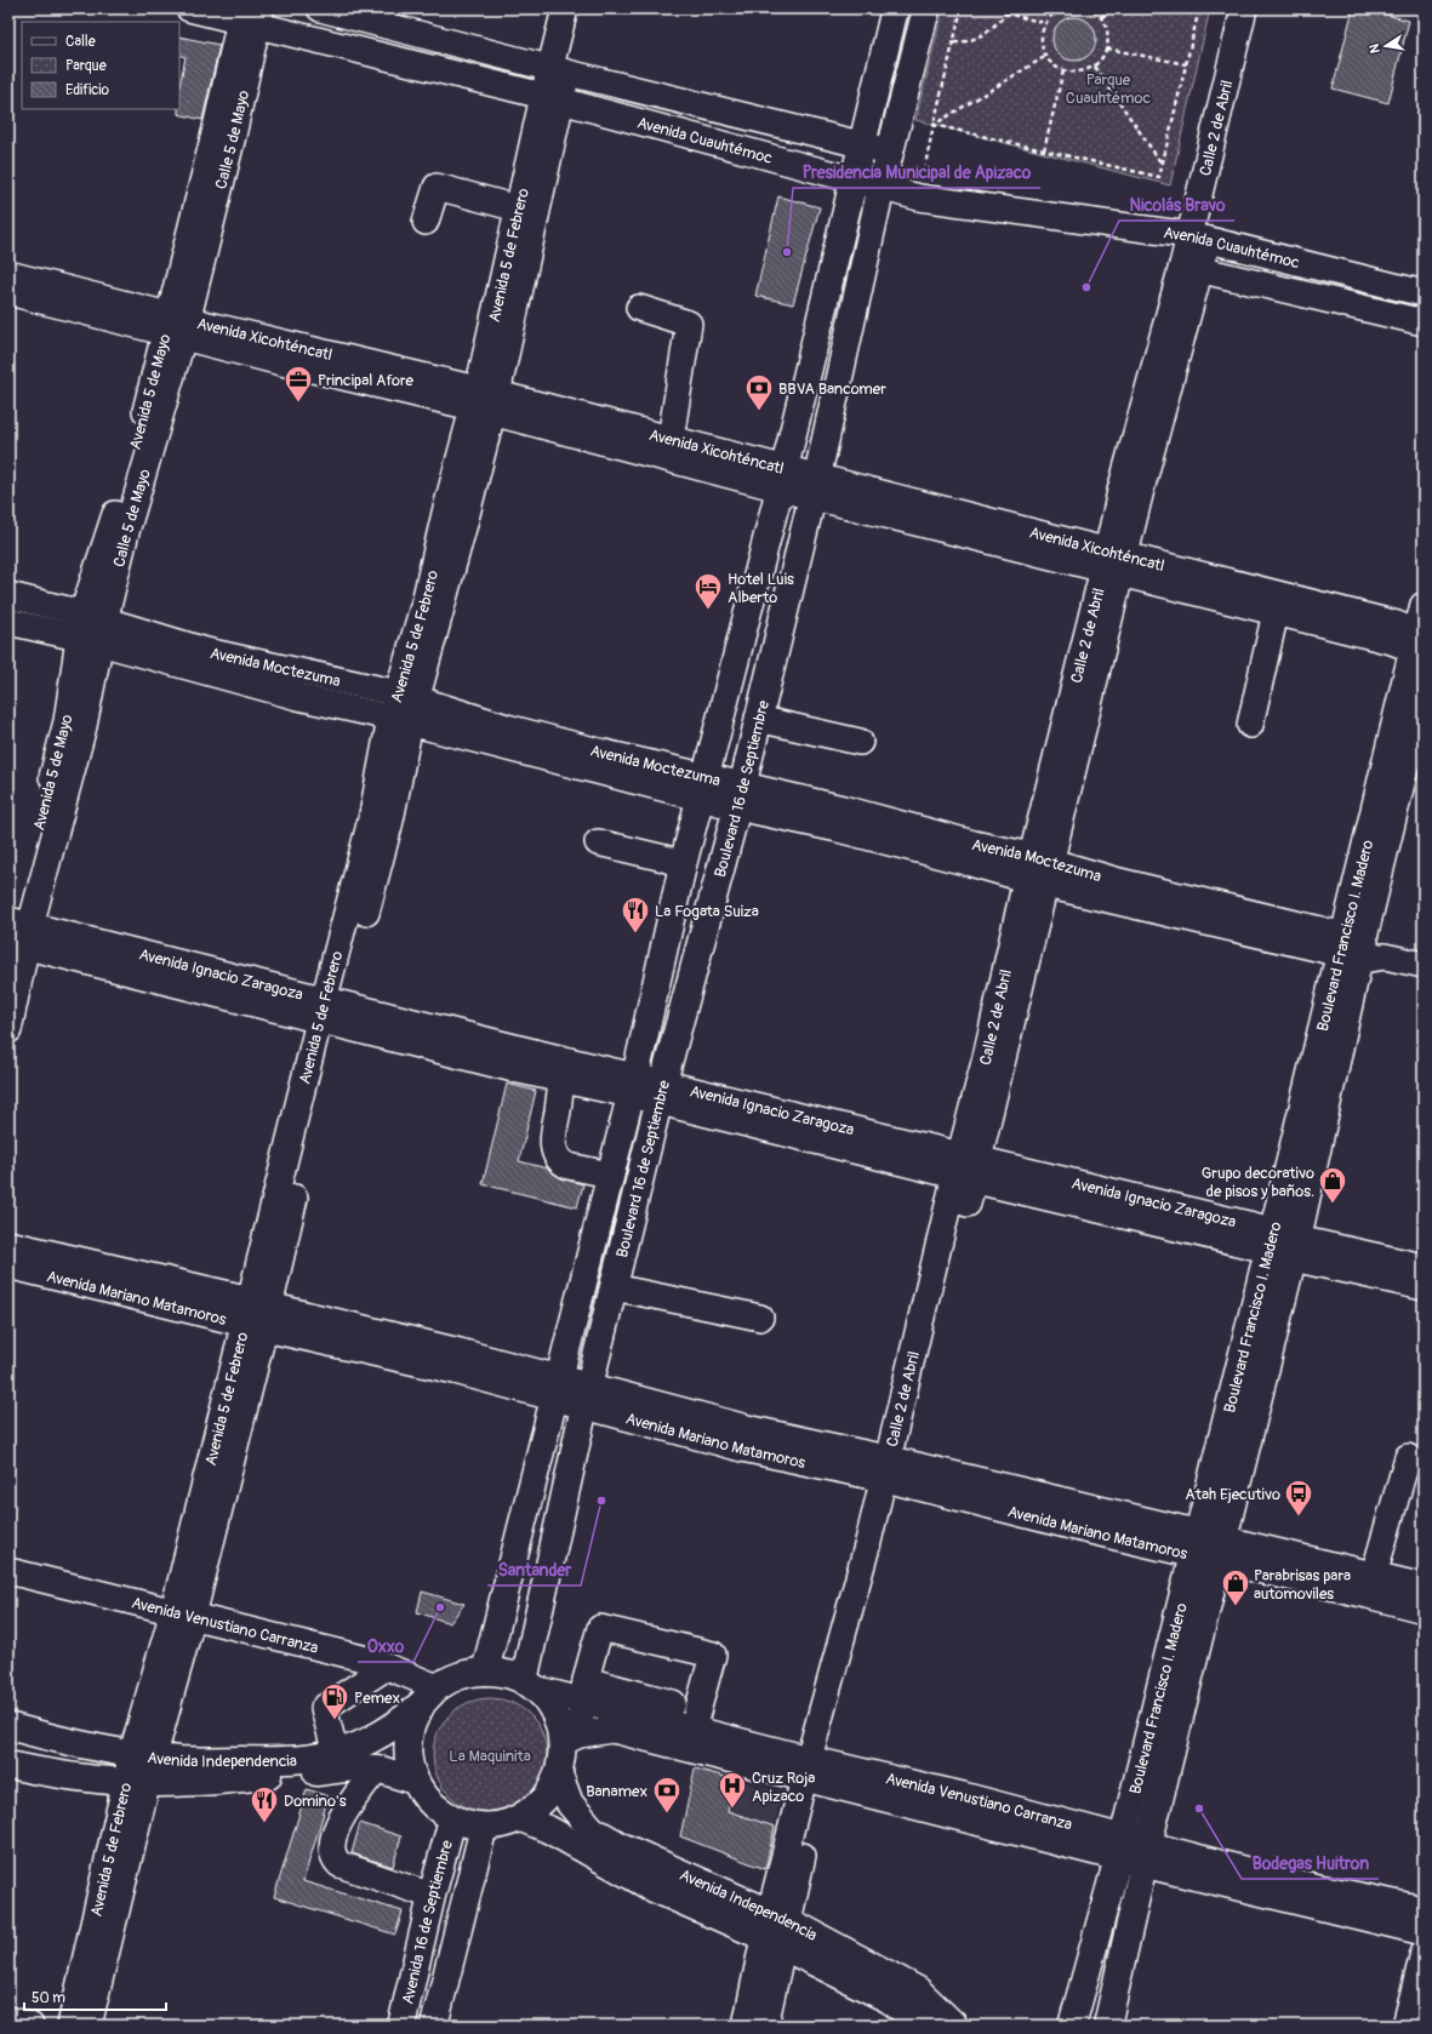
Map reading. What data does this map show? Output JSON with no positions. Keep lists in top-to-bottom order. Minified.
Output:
{"streets":{"main road":["Boulevard 16 de Septiembre","Boulevard Francisco I. Madero","Avenida Independencia","Avenida 16 de Septiembre"],"street":["Calle 2 de Abril","Calle 5 de Mayo","Avenida Cuauhtémoc","Avenida 5 de Febrero","Avenida Xicohténcatl","Avenida 5 de Mayo","Avenida Moctezuma","Avenida Ignacio Zaragoza","Avenida Mariano Matamoros","Avenida Venustiano Carranza"]},"crossings":[["Calle 2 de Abril","Avenida Cuauhtémoc"],["Calle 2 de Abril","Avenida Xicohténcatl"],["Calle 2 de Abril","Avenida Moctezuma"],["Calle 2 de Abril","Avenida Ignacio Zaragoza"],["Calle 2 de Abril","Avenida Mariano Matamoros"],["Calle 2 de Abril","Avenida Venustiano Carranza"],["Calle 2 de Abril","Avenida Independencia"],["Calle 5 de Mayo","Avenida Cuauhtémoc"],["Calle 5 de Mayo","Avenida Xicohténcatl"],["Calle 5 de Mayo","Avenida 5 de Mayo"],["Calle 5 de Mayo","Avenida Moctezuma"],["Avenida Cuauhtémoc","Avenida 5 de Febrero"],["Avenida Cuauhtémoc","Boulevard 16 de Septiembre"],["Avenida 5 de Febrero","Avenida Xicohténcatl"],["Avenida 5 de Febrero","Avenida Moctezuma"],["Avenida 5 de Febrero","Avenida Ignacio Zaragoza"],["Avenida 5 de Febrero","Avenida Mariano Matamoros"],["Avenida 5 de Febrero","Avenida Venustiano Carranza"],["Avenida 5 de Febrero","Avenida Independencia"],["Avenida Xicohténcatl","Boulevard 16 de Septiembre"],["Avenida Xicohténcatl","Boulevard Francisco I. Madero"],["Avenida 5 de Mayo","Avenida Moctezuma"],["Avenida 5 de Mayo","Avenida Ignacio Zaragoza"],["Avenida Moctezuma","Boulevard 16 de Septiembre"],["Avenida Moctezuma","Boulevard Francisco I. Madero"],["Boulevard 16 de Septiembre","Avenida Ignacio Zaragoza"],["Boulevard 16 de Septiembre","Avenida Mariano Matamoros"],["Boulevard 16 de Septiembre","Avenida Venustiano Carranza"],["Boulevard 16 de Septiembre","Avenida Independencia"],["Boulevard 16 de Septiembre","Avenida 16 de Septiembre"],["Boulevard Francisco I. Madero","Avenida Ignacio Zaragoza"],["Boulevard Francisco I. Madero","Avenida Mariano Matamoros"],["Boulevard Francisco I. Madero","Avenida Venustiano Carranza"],["Avenida Venustiano Carranza","Avenida Independencia"],["Avenida Venustiano Carranza","Avenida 16 de Septiembre"],["Avenida Independencia","Avenida 16 de Septiembre"]],"parks":["Parque Cuauhtémoc","La Maquinita"],"places":{"other":["Presidencia Municipal de Apizaco","Nicolás Bravo","Santander","Oxxo","Bodegas Huitron"],"office":["Principal Afore"],"bank":["BBVA Bancomer","Banamex"],"hotel":["Hotel Luis Alberto"],"restaurant":["La Fogata Suiza","Domino's"],"shop":["Grupo decorativo de pisos y baños.","Parabrisas para automoviles"],"bus stop":["Atah Ejecutivo"],"fuel station":["Pemex"],"hospital":["Cruz Roja Apizaco"]},"legend":["Calle","Parque","Edificio"],"scale_bar":"50 m","north":"left"}
